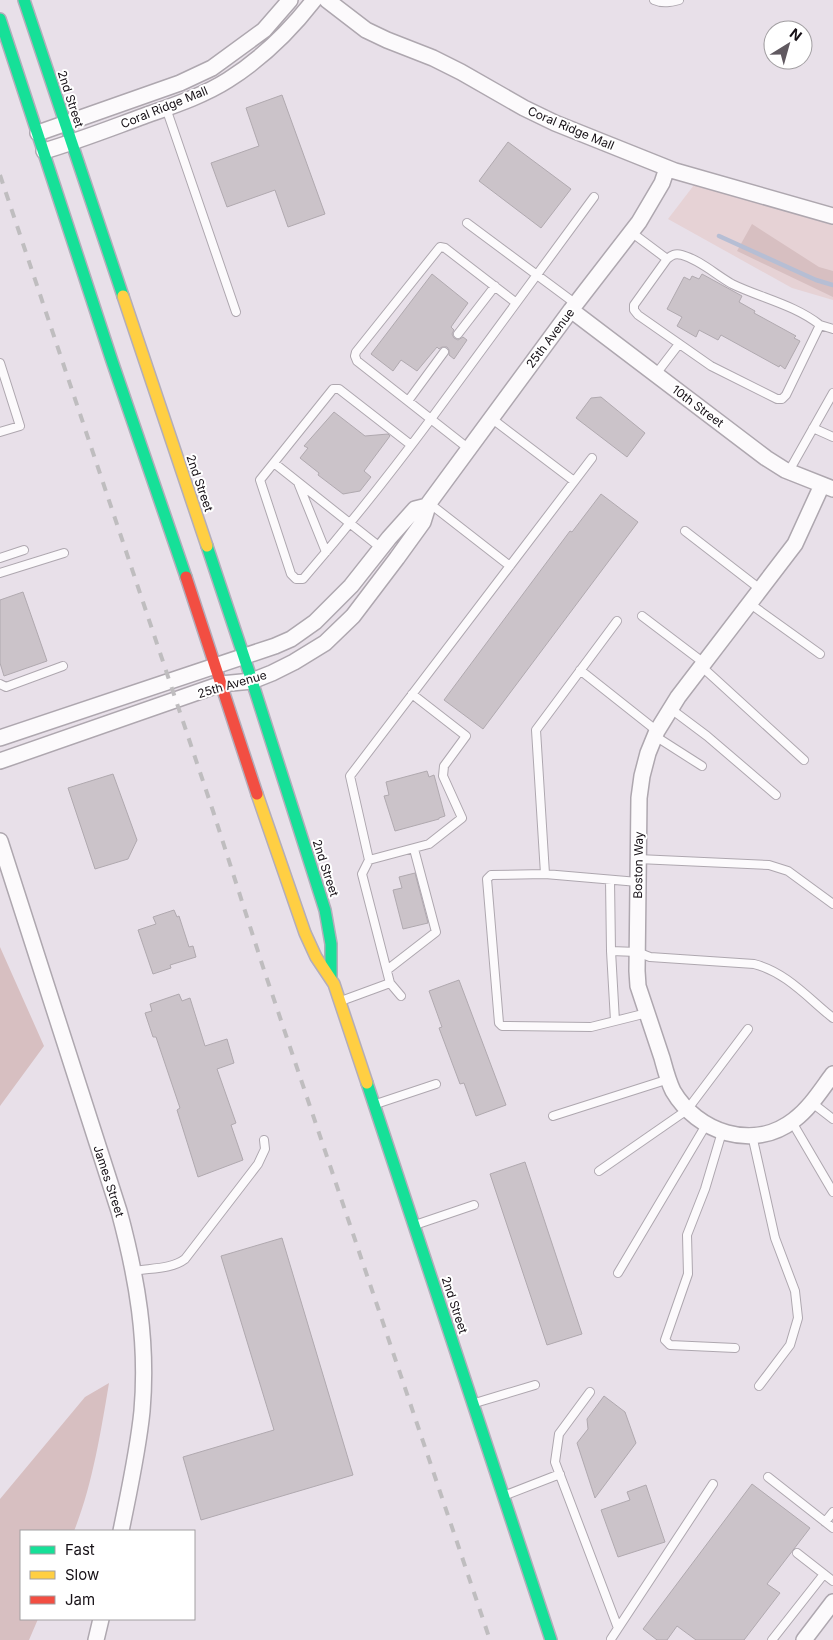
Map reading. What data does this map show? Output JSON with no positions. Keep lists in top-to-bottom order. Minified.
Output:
{"streets":{"main road":["2nd Street"],"street":["Coral Ridge Mall","25th Avenue","10th Street","Boston Way","James Street"]},"crossings":[["2nd Street","Coral Ridge Mall"],["2nd Street","25th Avenue"],["Coral Ridge Mall","25th Avenue"],["25th Avenue","10th Street"],["10th Street","Boston Way"]],"legend":["Fast","Slow","Jam"],"north":"top right"}
